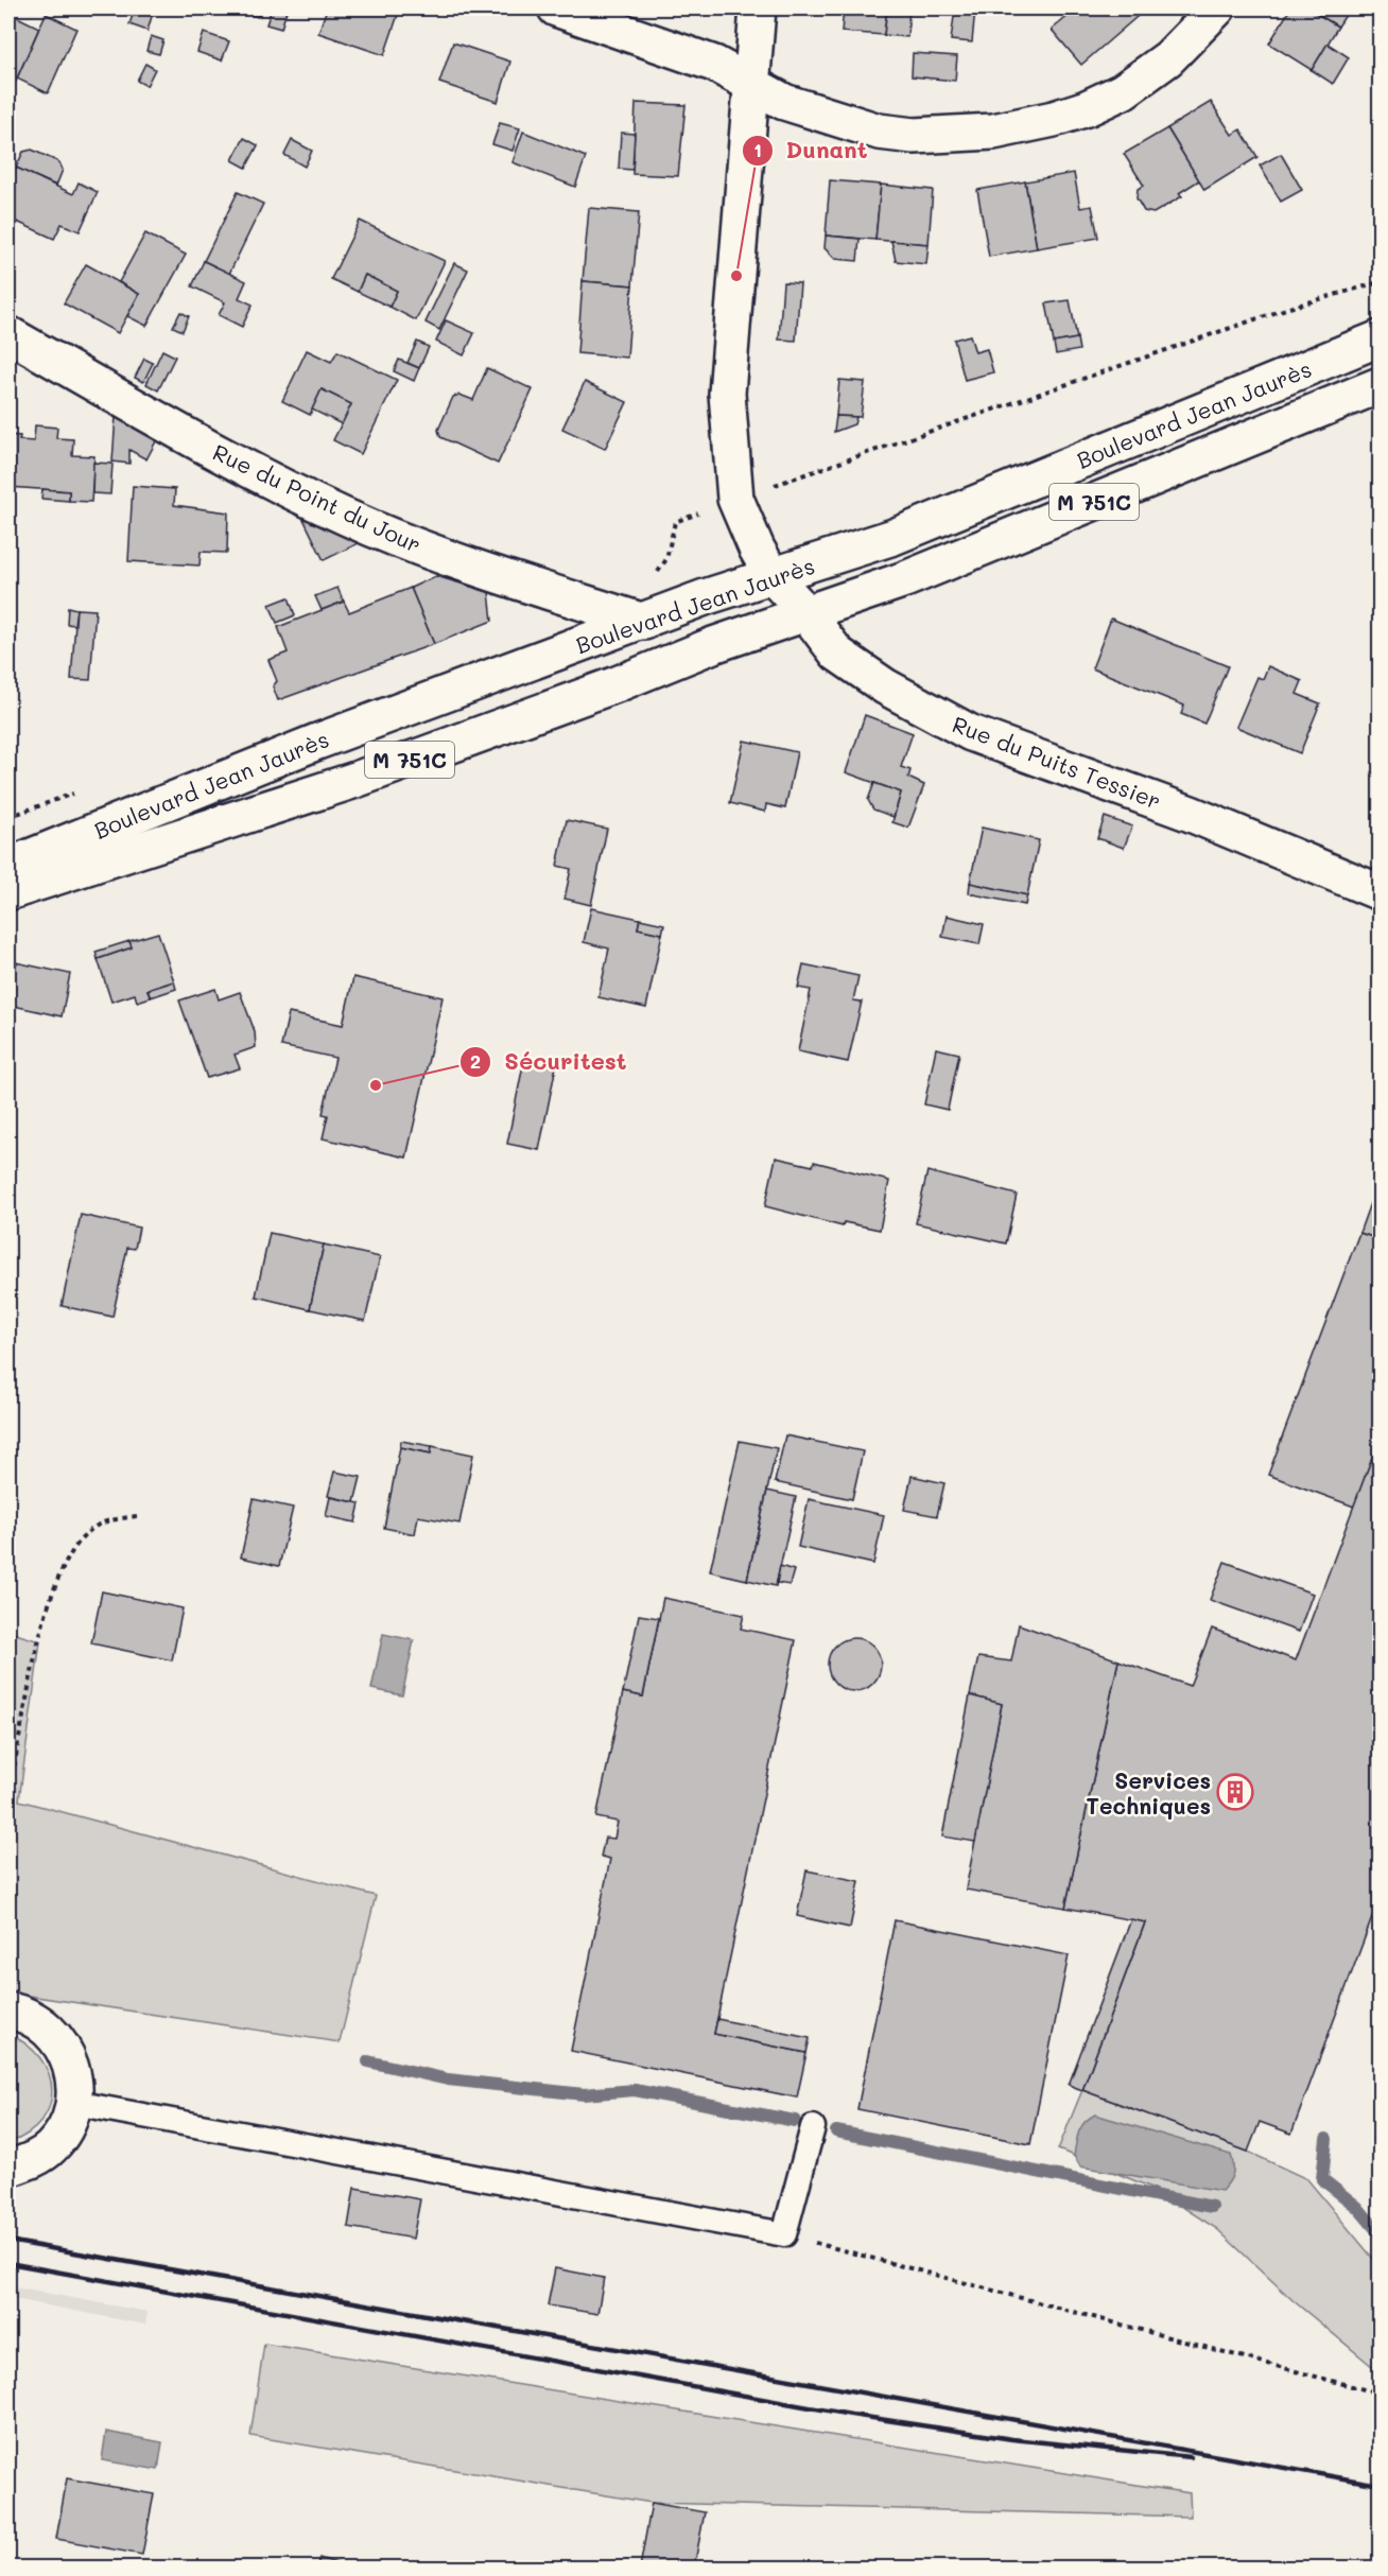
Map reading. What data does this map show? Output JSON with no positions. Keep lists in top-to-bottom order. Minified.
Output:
{"streets":{"street":["Boulevard Jean Jaurès","Rue du Point du Jour","M 751C","Rue du Puits Tessier"]},"crossings":[["Boulevard Jean Jaurès","Rue du Point du Jour"],["Boulevard Jean Jaurès","Rue du Puits Tessier"]],"places":{"other":["Dunant","Sécuritest"],"building":["Services Techniques"]}}
